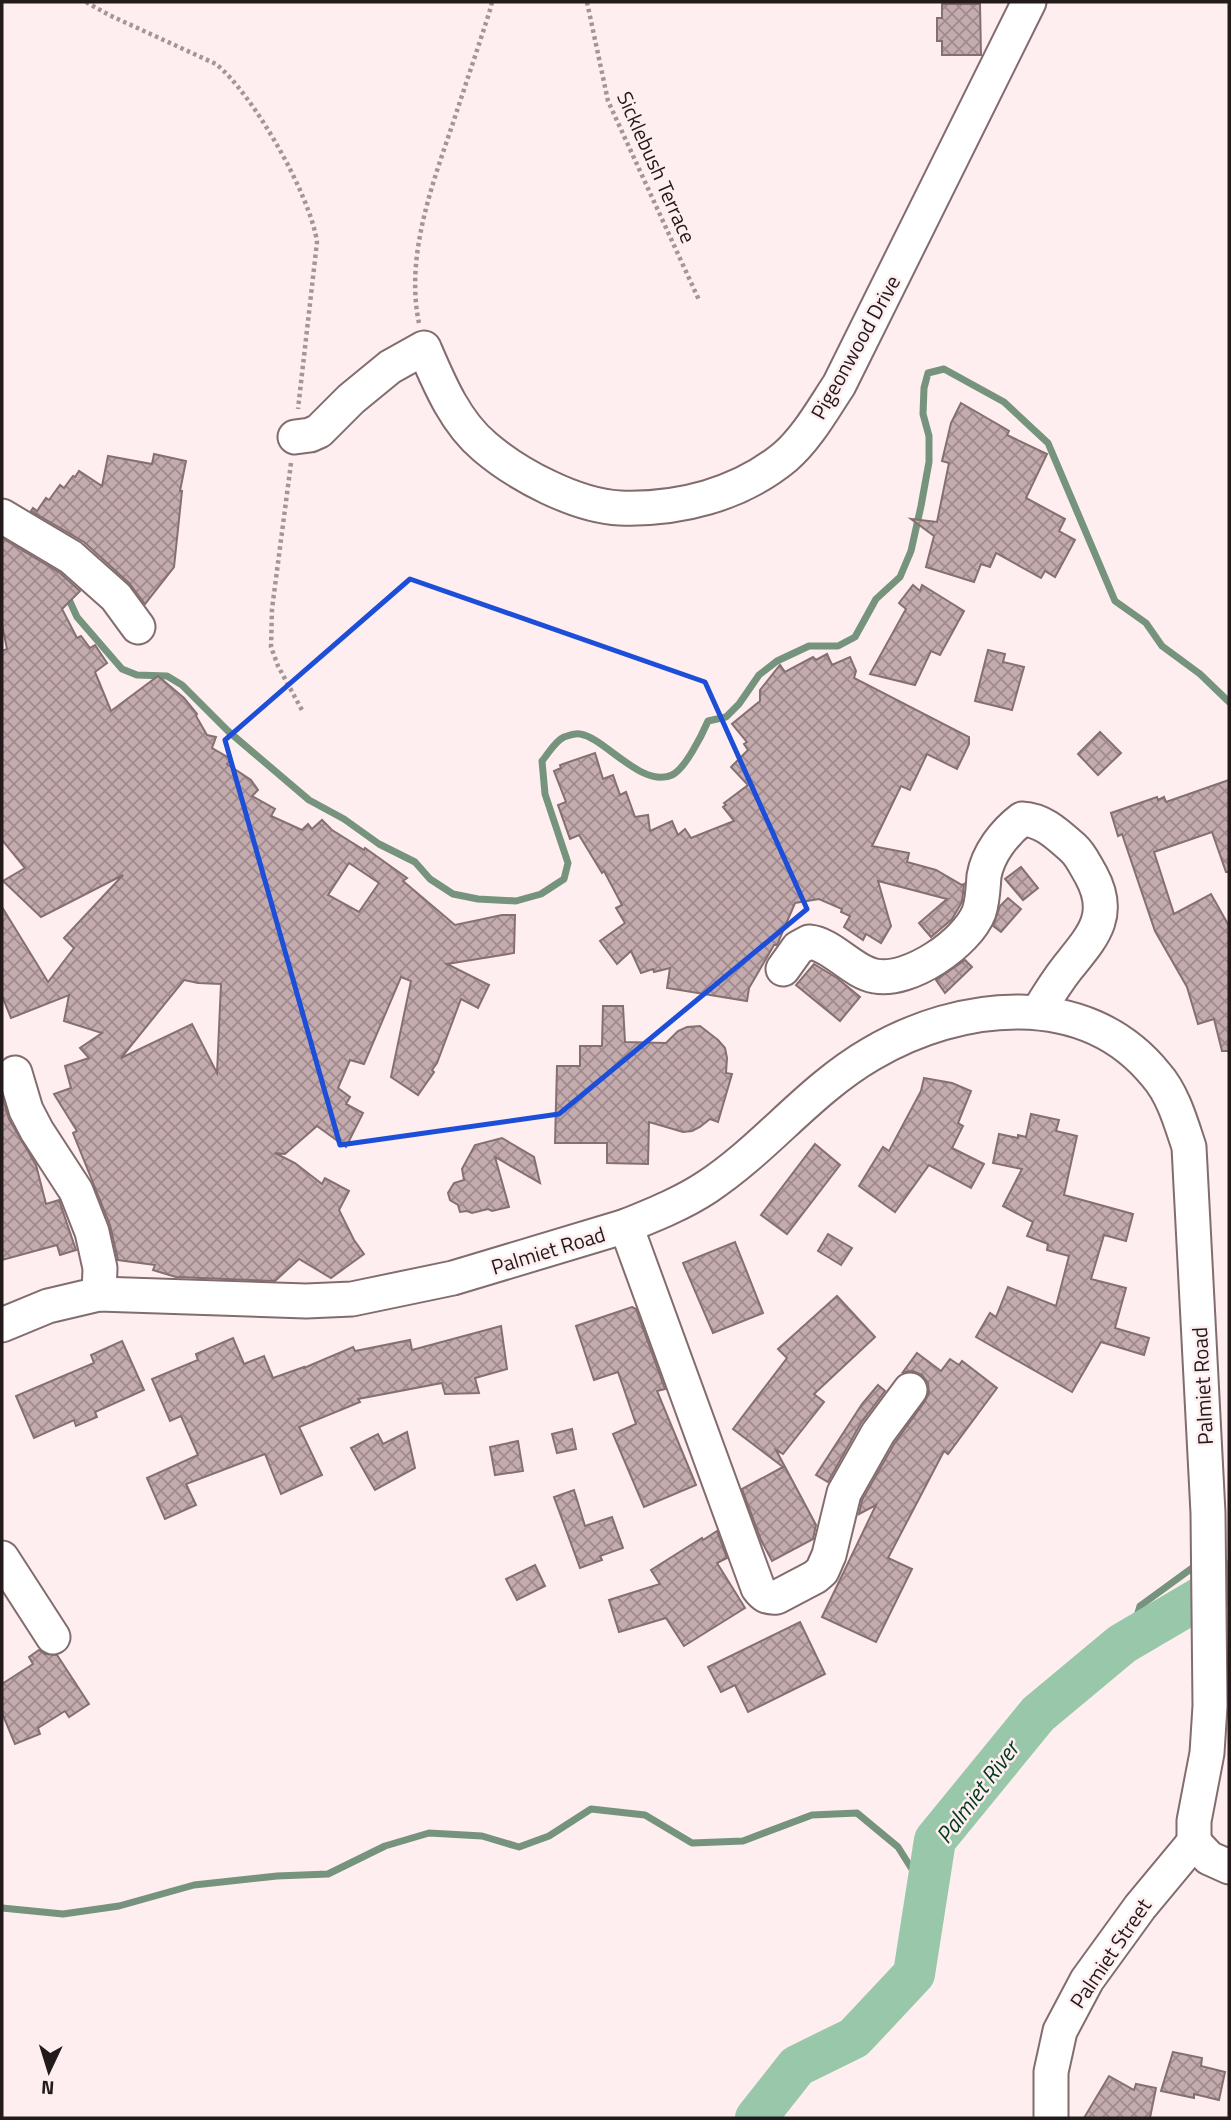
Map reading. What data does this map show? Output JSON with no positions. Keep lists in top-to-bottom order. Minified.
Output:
{"streets":{"street":["Pigeonwood Drive","Palmiet Road","Palmiet Street"],"path":["Sicklebush Terrace"]},"crossings":[["Palmiet Road","Palmiet Street"]],"water":["Palmiet River"],"north":"bottom"}
